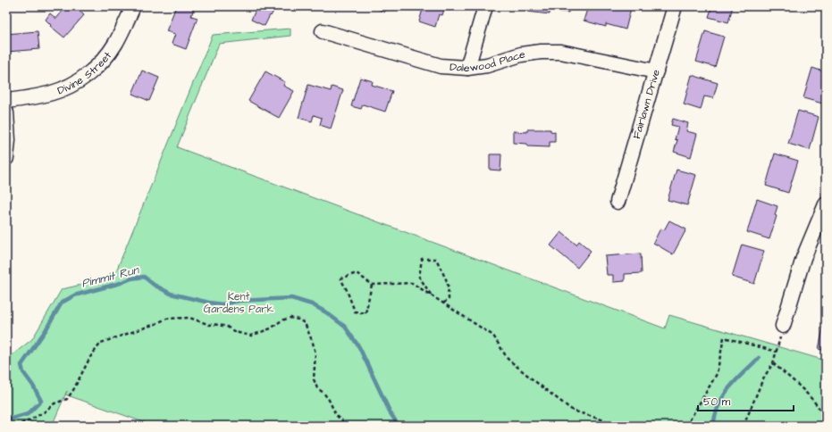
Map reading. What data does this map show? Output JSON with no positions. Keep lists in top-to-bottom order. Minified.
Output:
{"streets":{"street":["Dalewood Place","Divine Street","Fairlawn Drive"]},"crossings":[["Dalewood Place","Fairlawn Drive"]],"water":["Pimmit Run"],"parks":["Kent Gardens Park"],"scale_bar":"50 m"}
